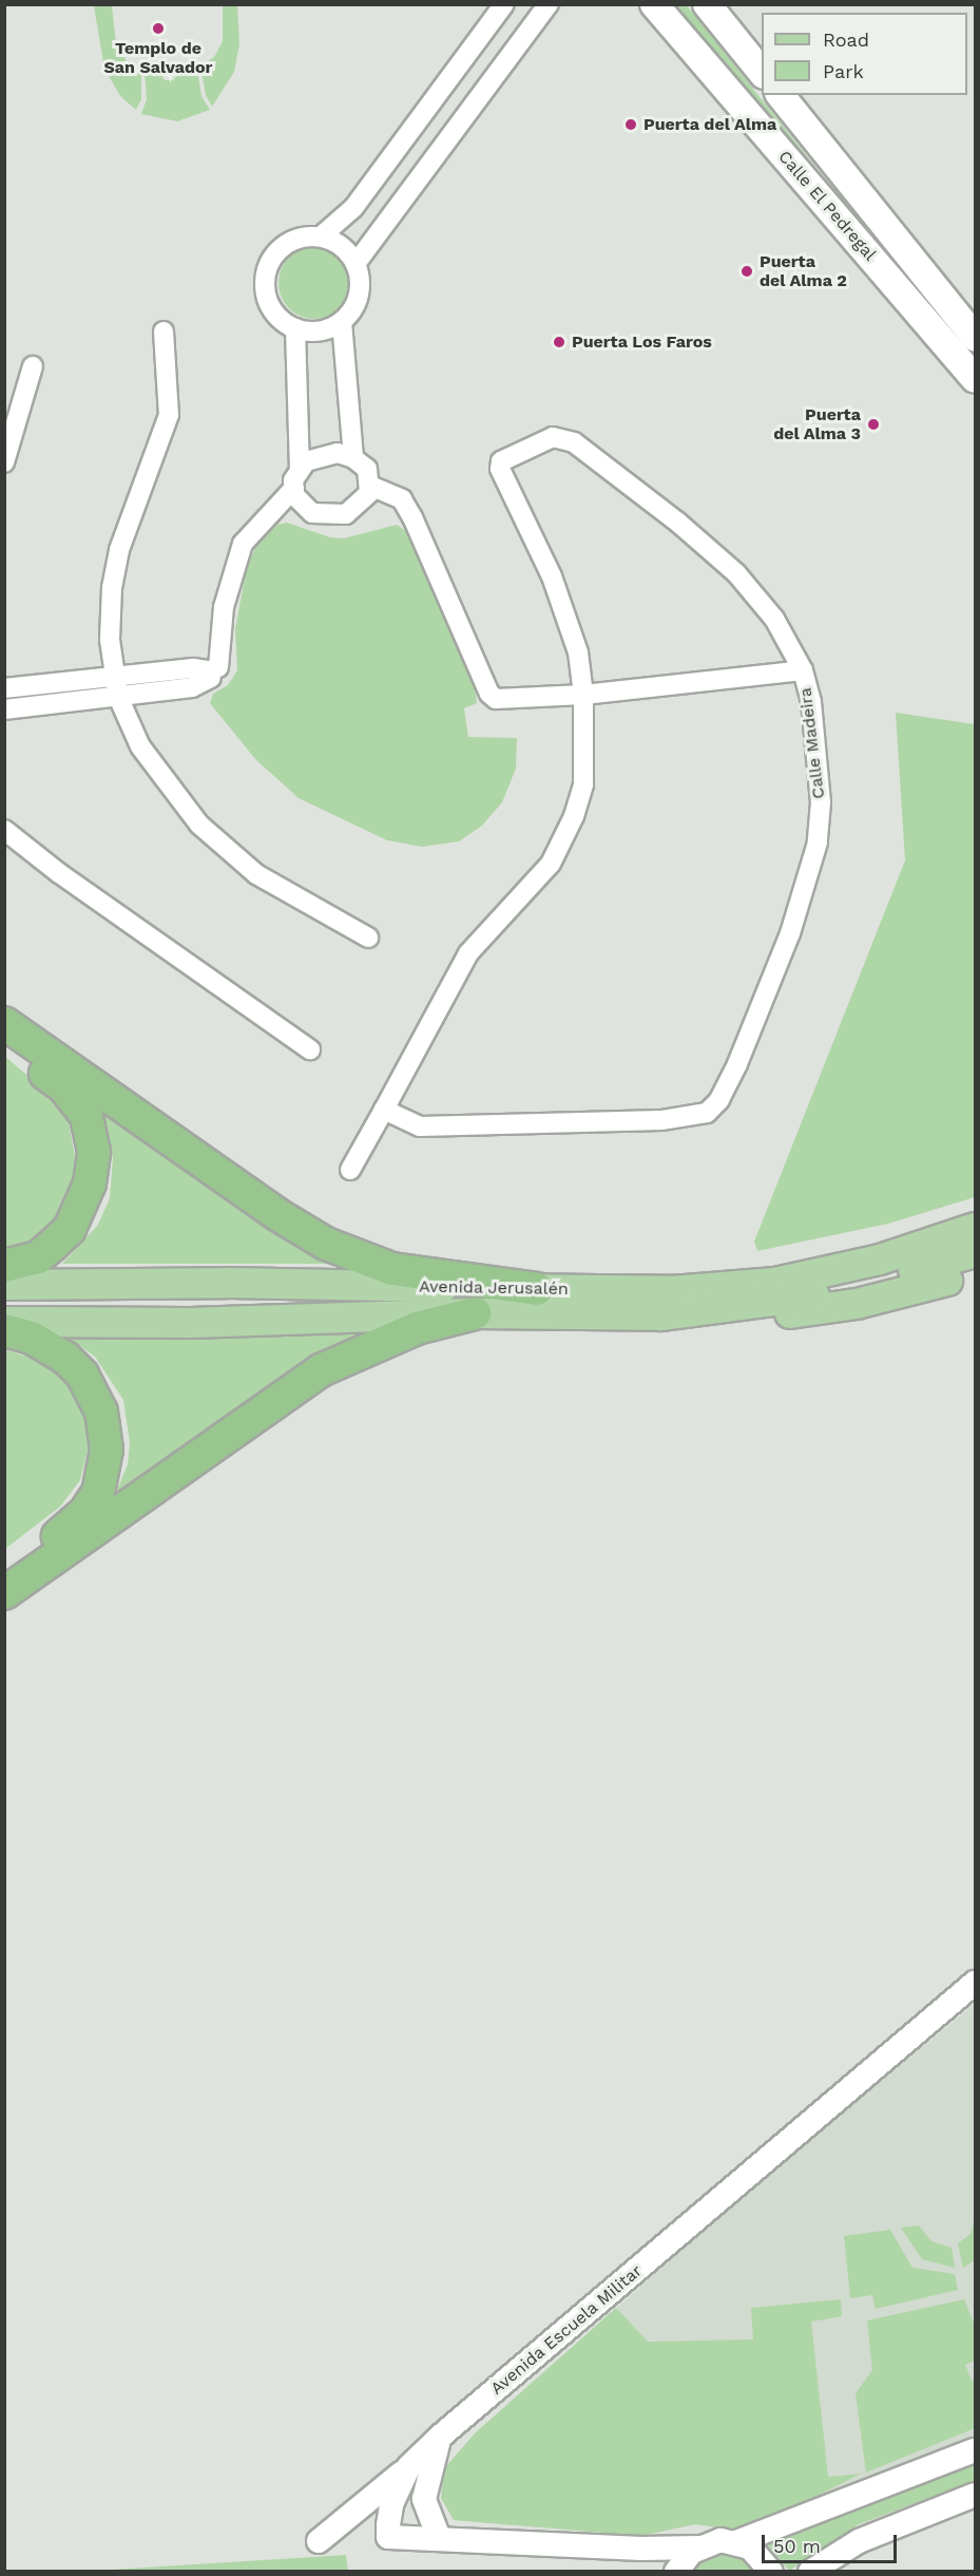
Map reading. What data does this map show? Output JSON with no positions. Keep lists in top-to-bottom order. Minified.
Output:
{"streets":{"main road":["Calle El Pedregal","Avenida Jerusalén"],"street":["Calle Madeira","Avenida Escuela Militar"]},"places":["Templo de San Salvador","Puerta del Alma","Puerta del Alma 2","Puerta Los Faros","Puerta del Alma 3"],"legend":["Road","Park"],"scale_bar":"50 m"}
